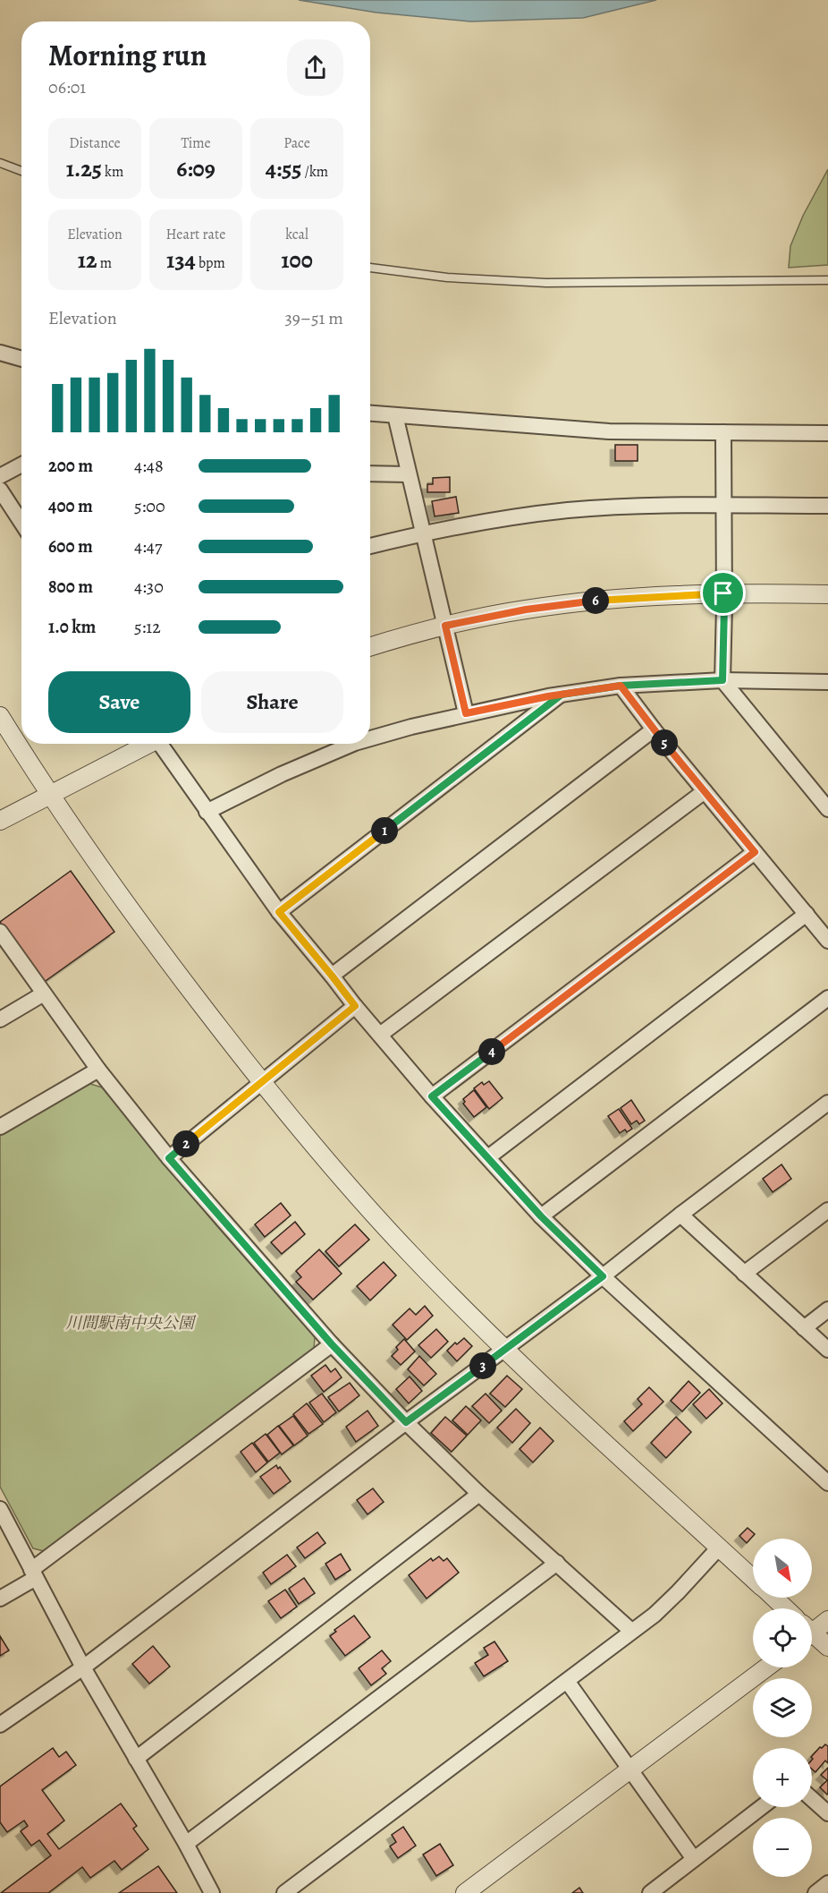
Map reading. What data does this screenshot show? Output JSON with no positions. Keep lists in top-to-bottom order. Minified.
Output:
{"parks":["川間駅南中央公園"],"north":"bottom right","page":{"heading":["Morning run","06:01"],"stats":[["Distance","1.25 km"],["Time","6:09"],["Pace","4:55 /km"],["Elevation","12 m"],["Heart rate","134 bpm"],["kcal","100"]],"chart":["Elevation","39–51 m"],"list":[{"name":"200 m","note":"4:48"},{"name":"400 m","note":"5:00"},{"name":"600 m","note":"4:47"},{"name":"800 m","note":"4:30"},{"name":"1.0 km","note":"5:12"}],"pins":["6","5","1","4","2","3"],"buttons":["Save","Share"],"map_buttons":["+","−"]}}
